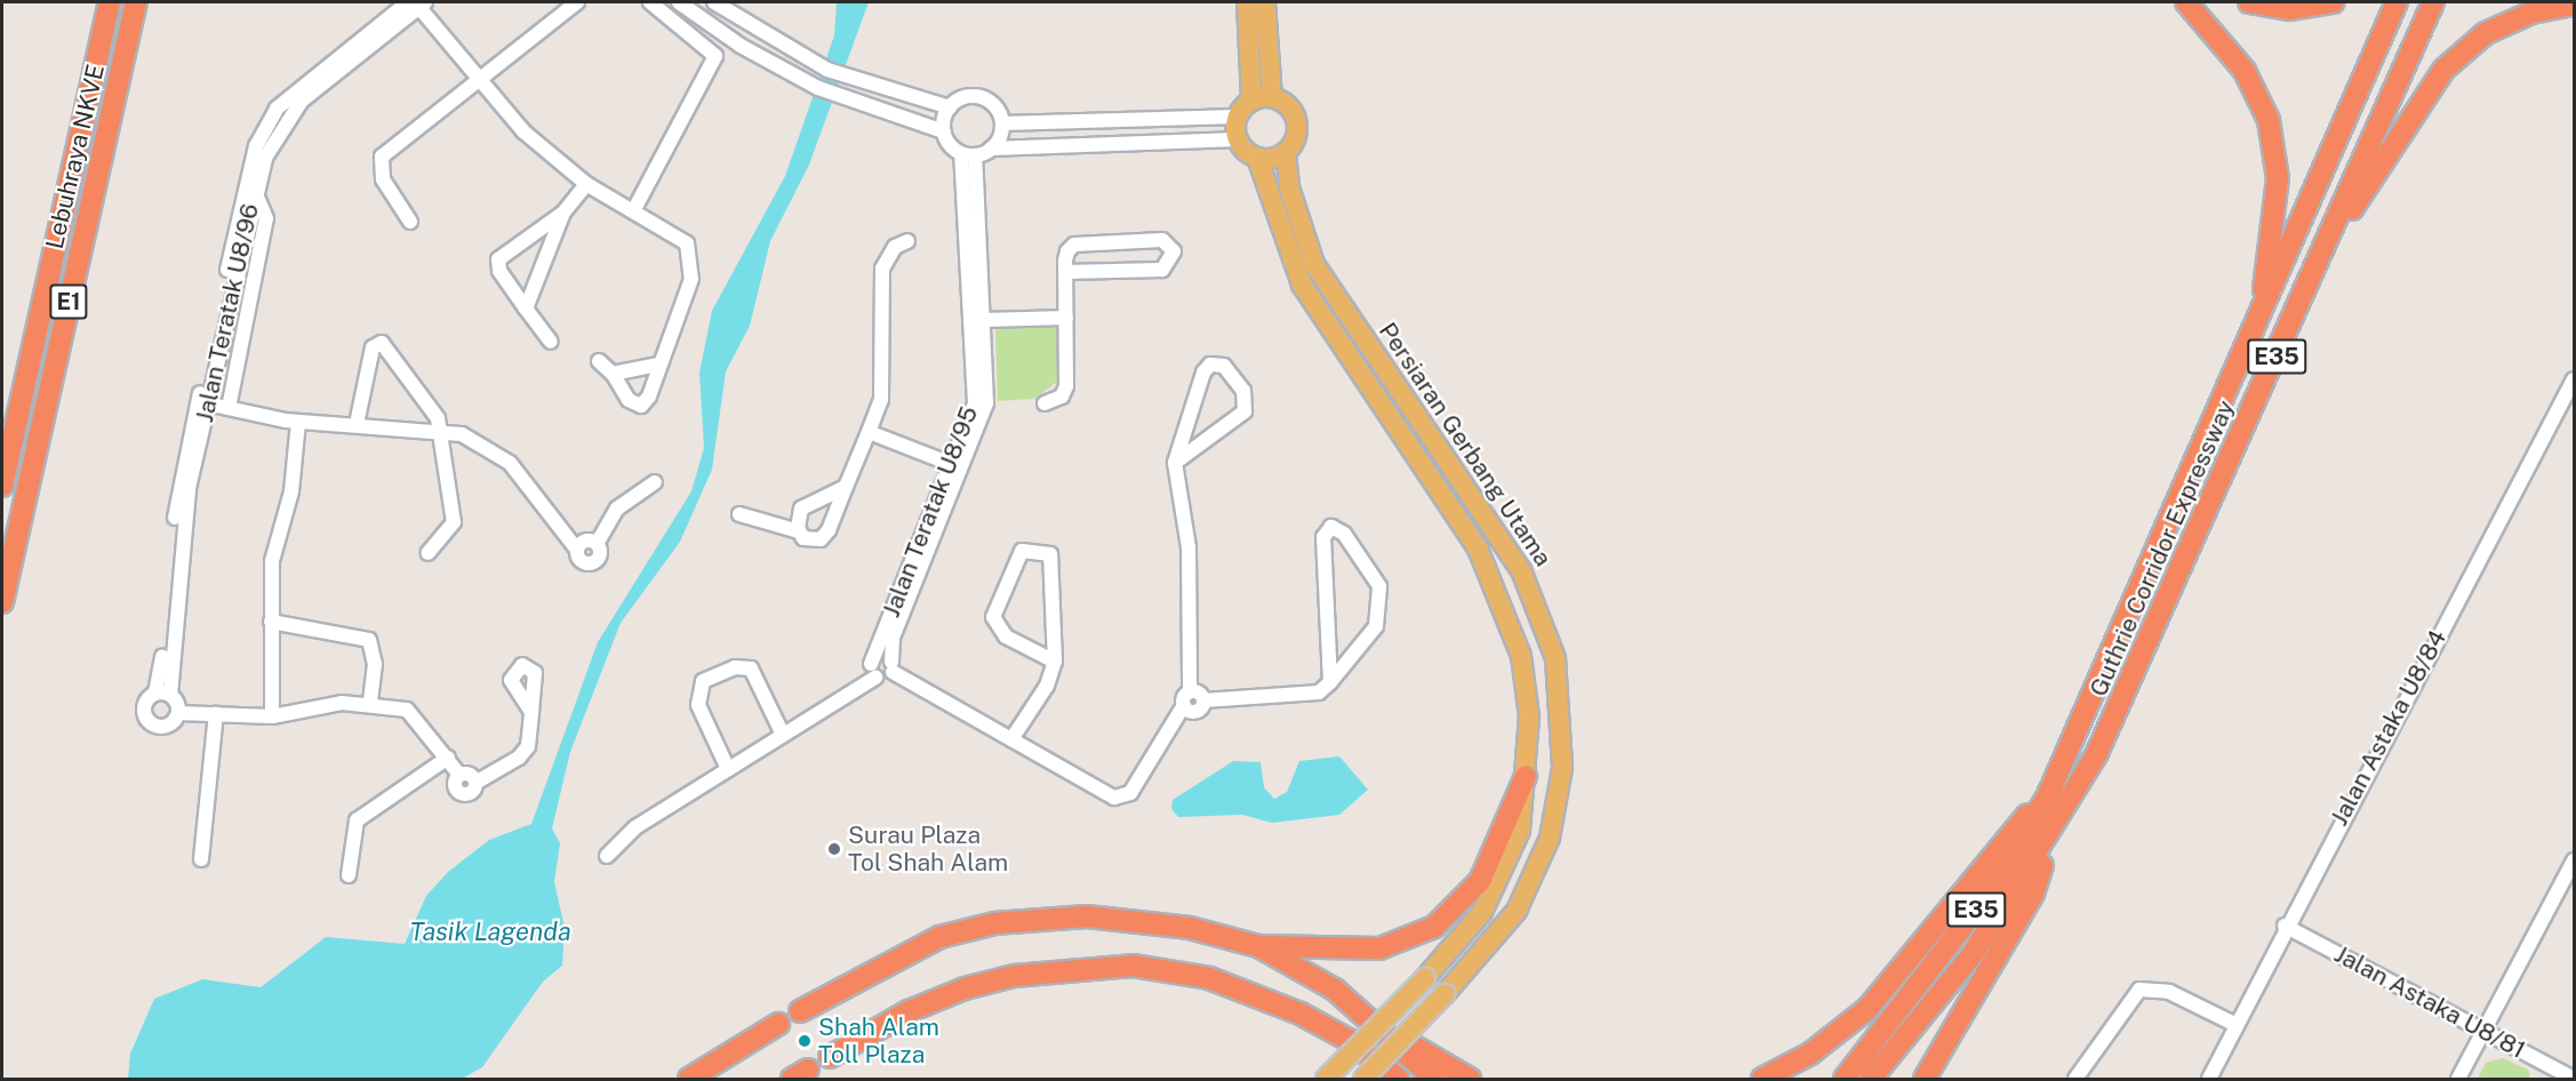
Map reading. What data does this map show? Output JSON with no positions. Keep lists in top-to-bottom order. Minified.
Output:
{"streets":{"highway":["Lebuhraya NKVE","E1","E35","Guthrie Corridor Expressway"],"main road":["Persiaran Gerbang Utama"],"street":["Jalan Teratak U8/96","Jalan Teratak U8/95","Jalan Astaka U8/84","Jalan Astaka U8/81"]},"crossings":[["Jalan Astaka U8/84","Jalan Astaka U8/81"]],"water":["Tasik Lagenda"],"places":["Surau Plaza Tol Shah Alam","Shah Alam Toll Plaza"]}
